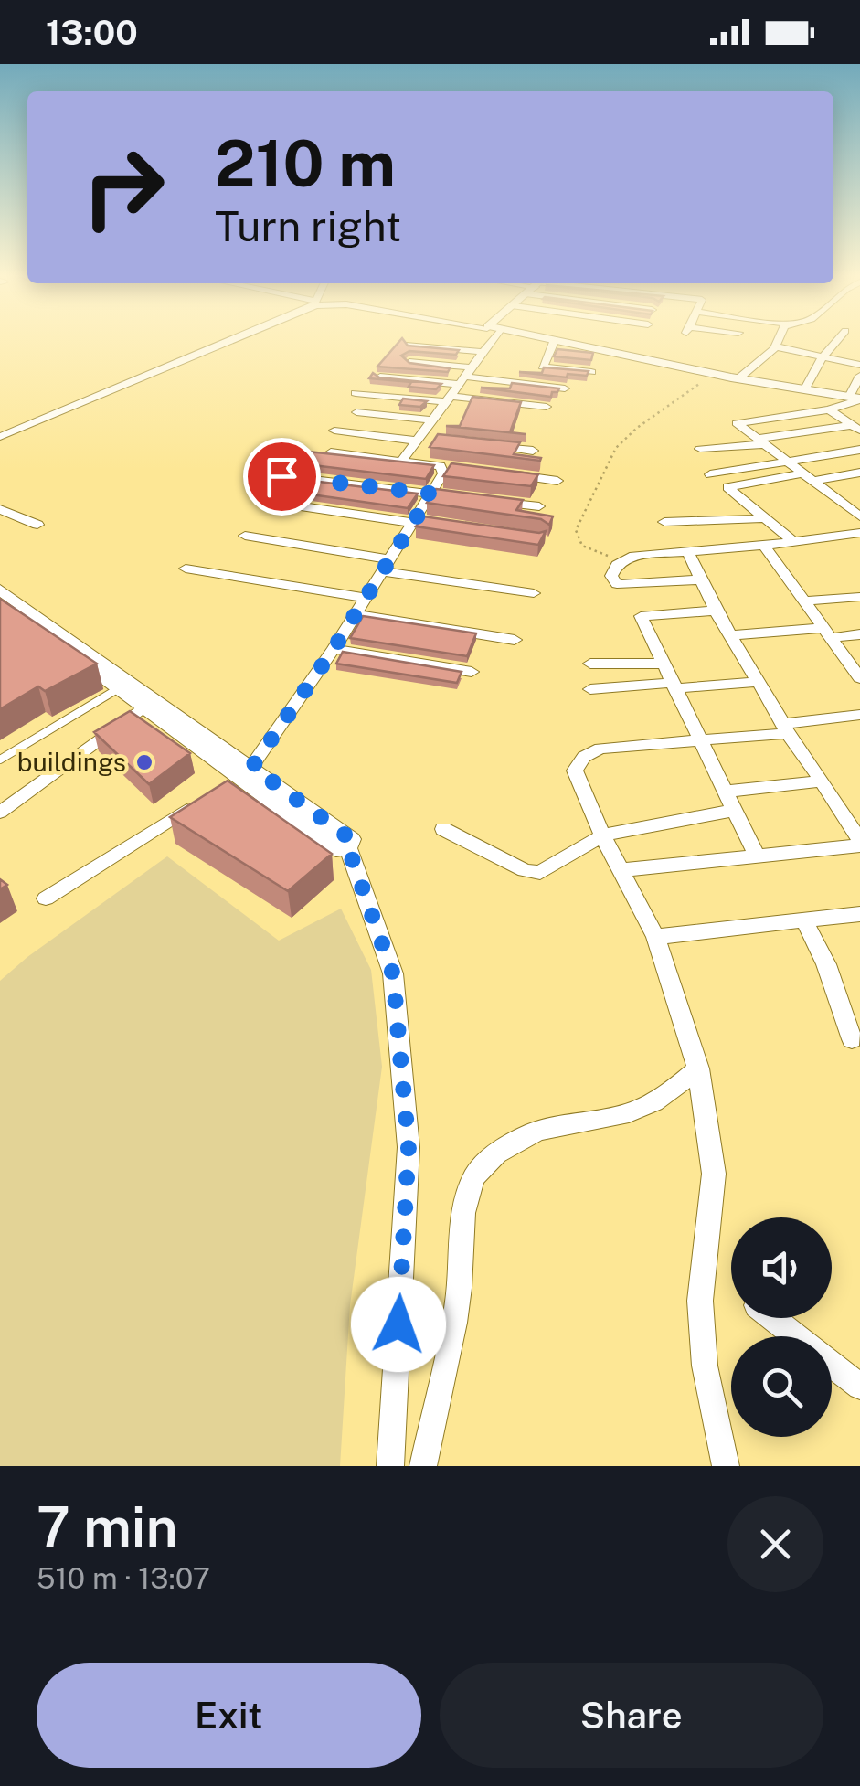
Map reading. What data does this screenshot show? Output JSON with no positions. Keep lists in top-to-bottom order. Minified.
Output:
{"places":["buildings"],"page":{"status":"13:00","turn":["210 m","Turn right"],"heading":["7 min","510 m · 13:07"],"buttons":["Exit","Share"]}}
